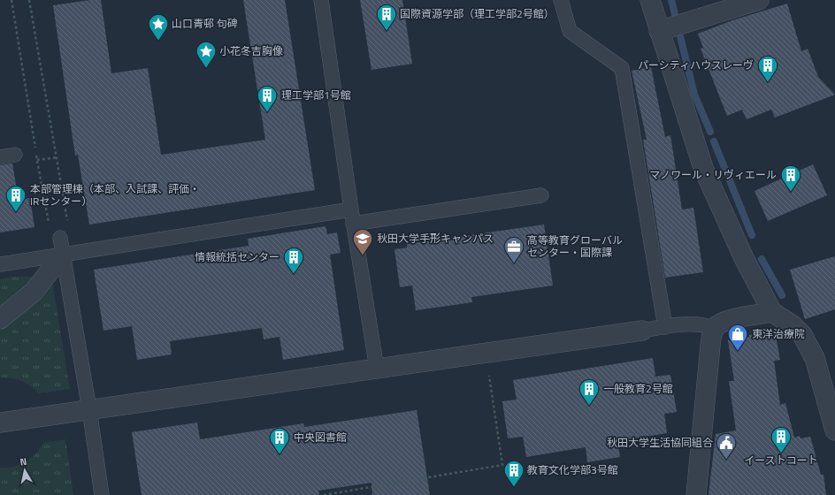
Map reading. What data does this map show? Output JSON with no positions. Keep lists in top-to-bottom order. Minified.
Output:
{"places":{"building":["国際資源学部（理工学部2号館）","パーシティハウスレーヴ","理工学部1号館","マノワール・リヴィエール","本部管理棟（本部、入試課、評価・ IRセンター）","情報統括センター","一般教育2号館","イーストコート","中央図書館","教育文化学部3号館"],"place":["山口青邨 句碑","小花冬吉胸像"],"school or university":["秋田大学手形キャンパス"],"office":["高等教育グローバル センター・国際課"],"shop":["東洋治療院"],"public building":["秋田大学生活協同組合"]},"north":"top"}
